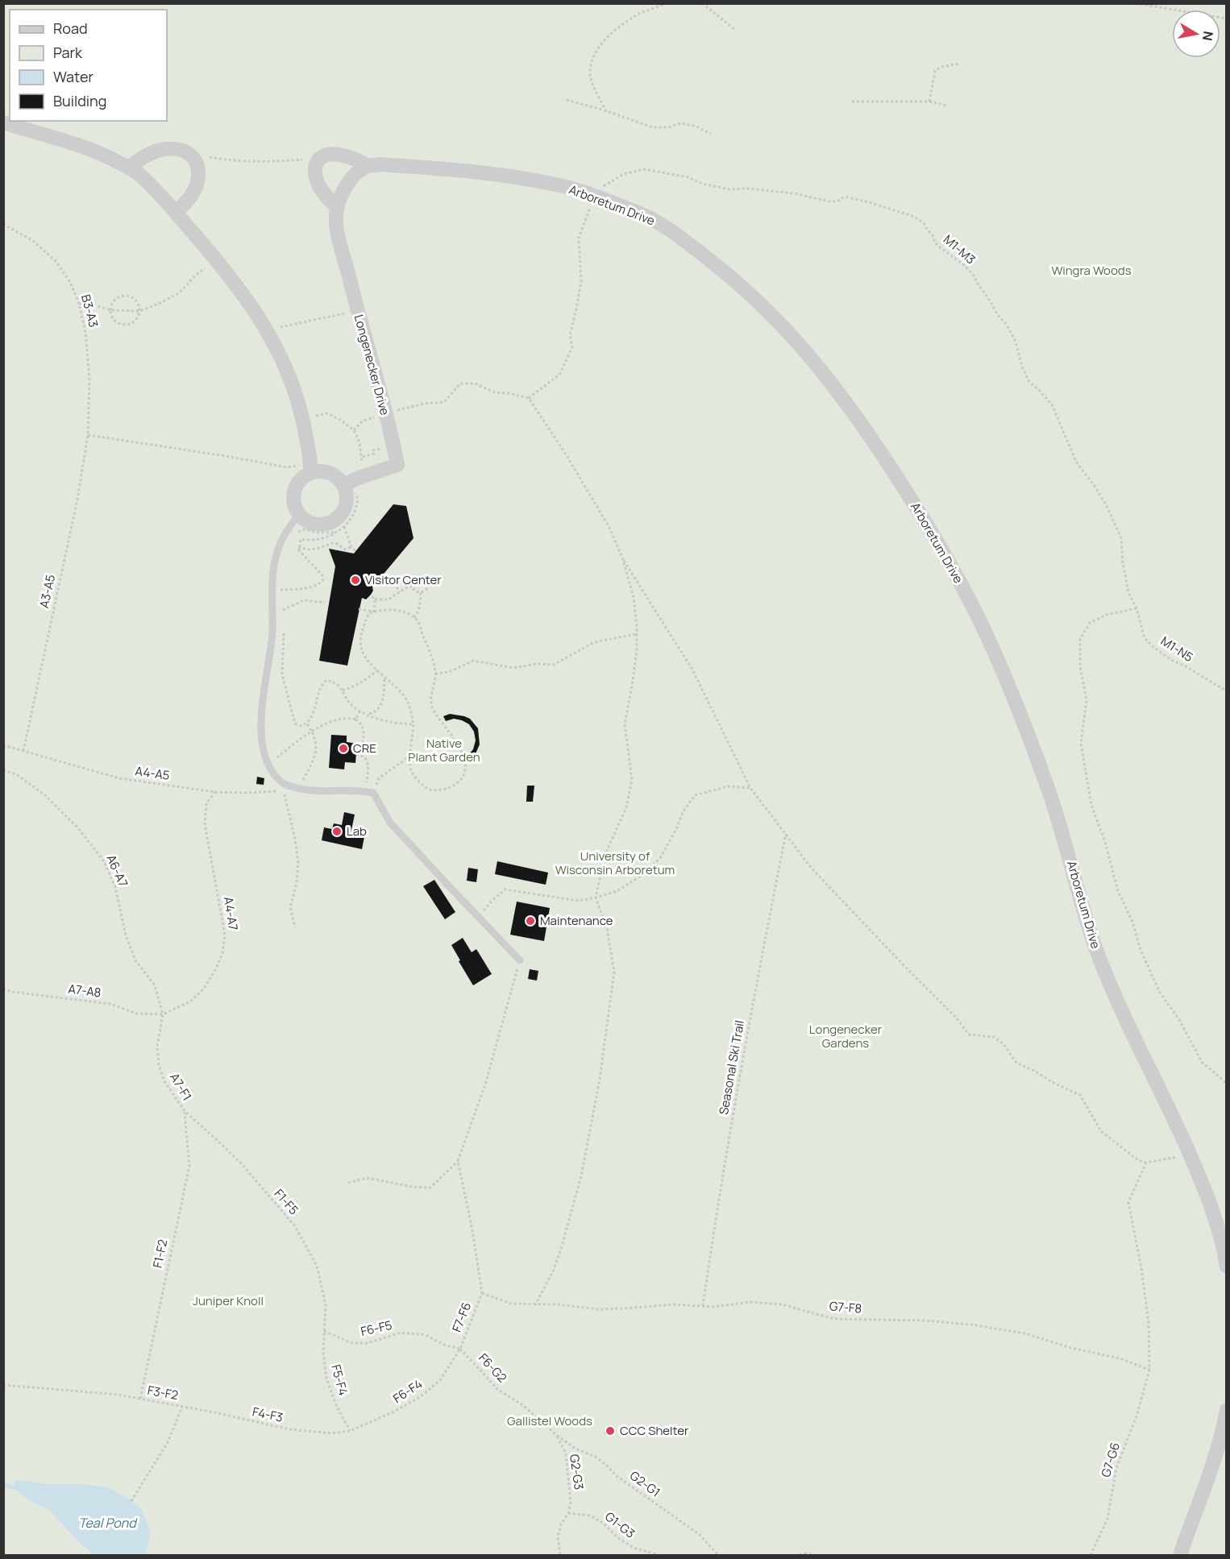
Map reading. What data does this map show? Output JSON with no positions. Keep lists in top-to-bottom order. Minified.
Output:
{"streets":{"street":["Arboretum Drive","Longenecker Drive"],"path":["M1-M3","B3-A3","A3-A5","M1-N5","A4-A5","A6-A7","A4-A7","A7-A8","Seasonal Ski Trail","A7-F1","F1-F5","F1-F2","G7-F8","F7-F6","F6-F5","F6-G2","F5-F4","F6-F4","F3-F2","F4-F3","G7-G6","G2-G3","G2-G1","G1-G3"]},"crossings":[["Arboretum Drive","M1-M3"],["M1-M3","M1-N5"],["B3-A3","A3-A5"],["A3-A5","A4-A5"],["A4-A5","A4-A7"],["A6-A7","A4-A7"],["A6-A7","A7-A8"],["A6-A7","A7-F1"],["A4-A7","A7-A8"],["A4-A7","A7-F1"],["A7-A8","A7-F1"],["Seasonal Ski Trail","G7-F8"],["A7-F1","F1-F5"],["A7-F1","F1-F2"],["F1-F5","F1-F2"],["F1-F5","F6-F5"],["F1-F5","F5-F4"],["F1-F2","F3-F2"],["G7-F8","F7-F6"],["G7-F8","G7-G6"],["F7-F6","F6-F5"],["F7-F6","F6-G2"],["F7-F6","F6-F4"],["F6-F5","F6-G2"],["F6-F5","F5-F4"],["F6-F5","F6-F4"],["F6-G2","F6-F4"],["F6-G2","G2-G3"],["F6-G2","G2-G1"],["F5-F4","F6-F4"],["F5-F4","F4-F3"],["F6-F4","F4-F3"],["F3-F2","F4-F3"],["G2-G3","G2-G1"],["G2-G3","G1-G3"]],"water":["Teal Pond"],"parks":["Wingra Woods","Native Plant Garden","University of Wisconsin Arboretum","Longenecker Gardens","Juniper Knoll","Gallistel Woods"],"places":["Visitor Center","CRE","Lab","Maintenance","CCC Shelter"],"legend":["Road","Park","Water","Building"],"north":"right"}
